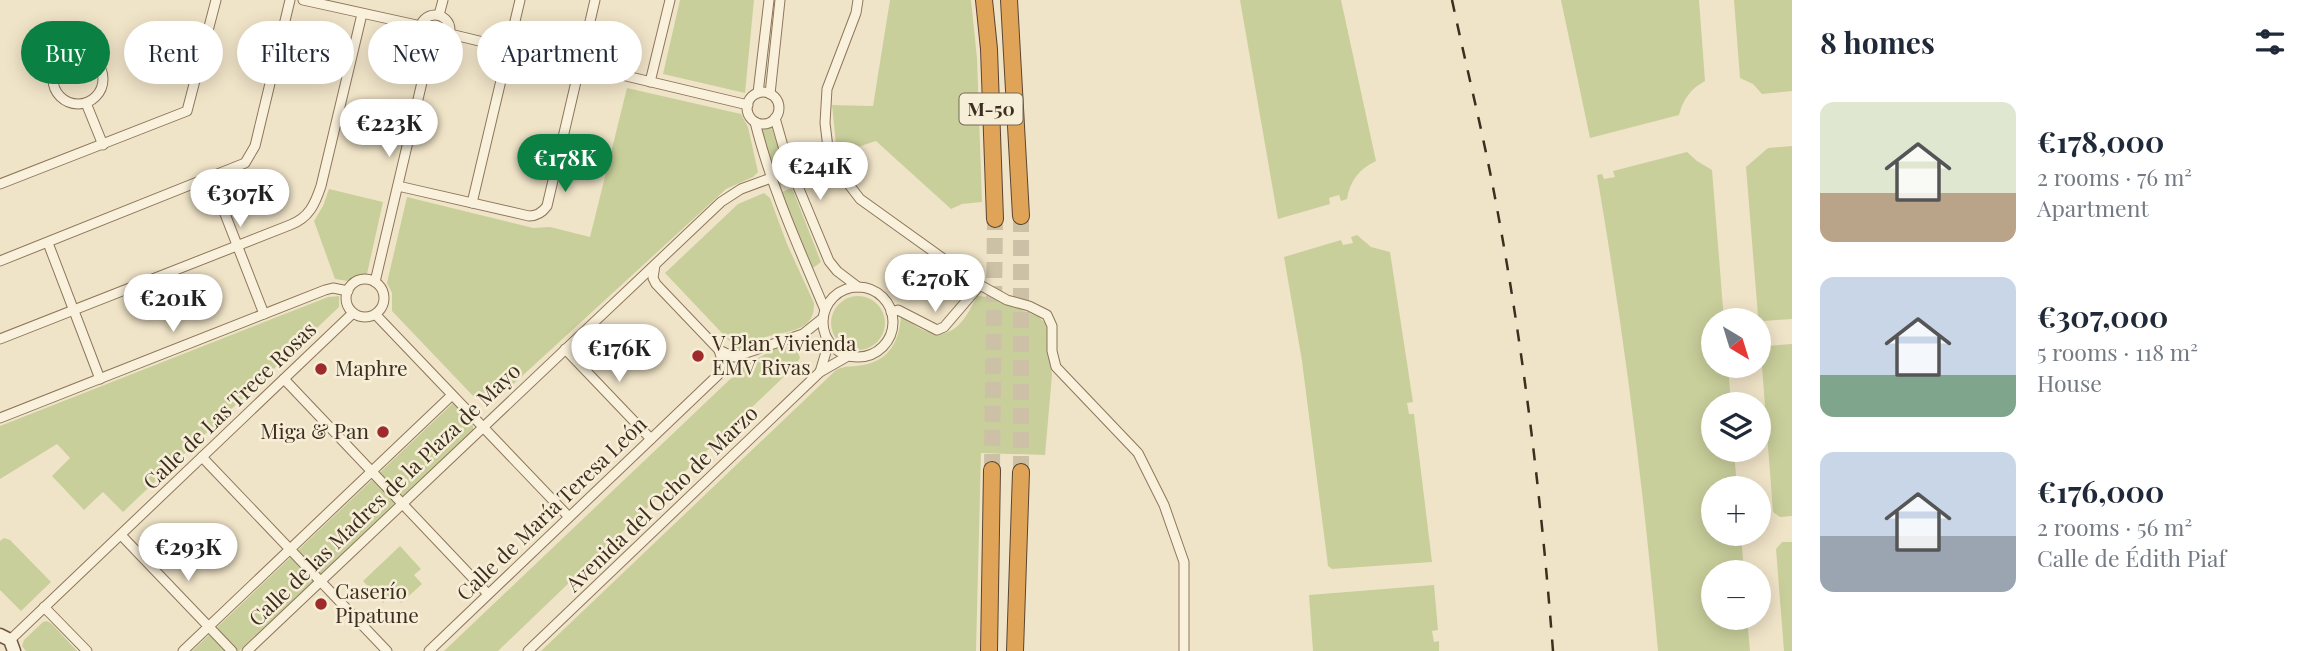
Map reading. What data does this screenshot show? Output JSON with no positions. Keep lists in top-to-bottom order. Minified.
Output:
{"streets":{"highway":["M-50"],"street":["Calle de Las Trece Rosas","Calle de las Madres de la Plaza de Mayo","Avenida del Ocho de Marzo","Calle de María Teresa León"]},"places":["V Plan Vivienda EMV Rivas","Maphre","Miga & Pan","Caserío Pipatune"],"north":"bottom right","page":{"heading":"8 homes","chip":["Buy","Rent","Filters","New","Apartment"],"list":[{"name":"€178,000","note":"2 rooms · 76 m² · Apartment"},{"name":"€307,000","note":"5 rooms · 118 m² · House"},{"name":"€176,000","note":"2 rooms · 56 m² · Calle de Édith Piaf"}],"price":["€223K","€178K","€241K","€307K","€270K","€201K","€176K","€293K"],"map_buttons":["+","−"]}}
